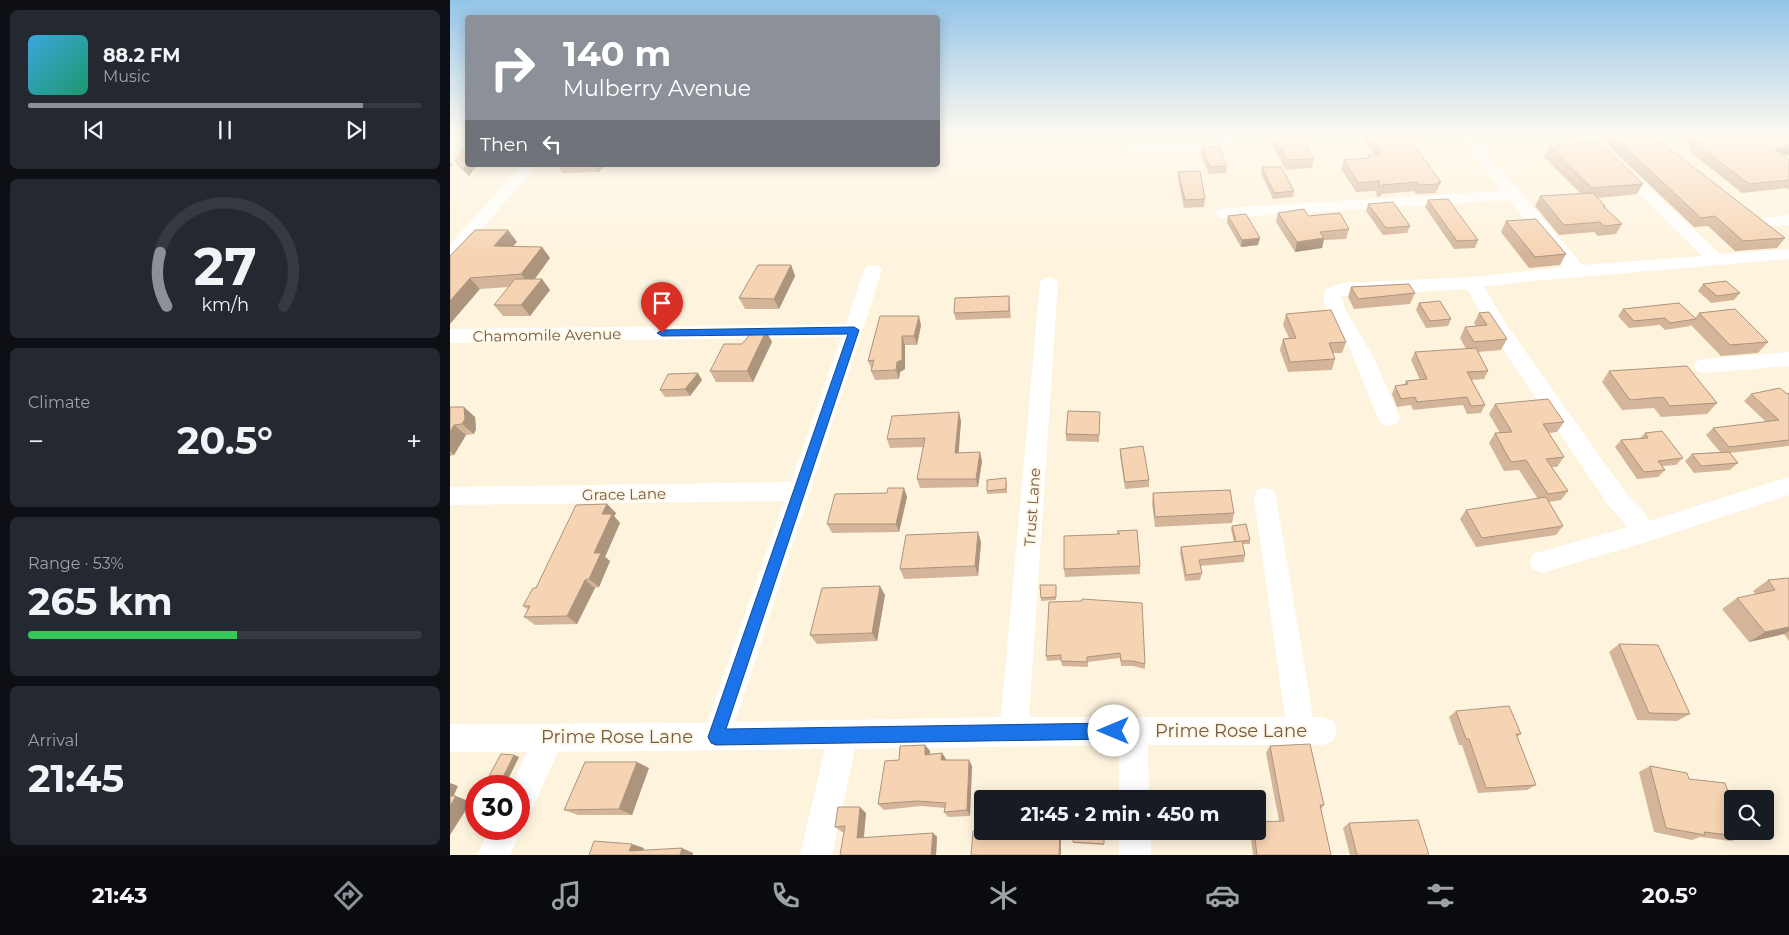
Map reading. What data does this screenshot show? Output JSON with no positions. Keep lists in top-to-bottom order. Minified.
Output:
{"streets":{"street":["Chamomile Avenue","Grace Lane","Trust Lane","Prime Rose Lane"]},"crossings":[["Trust Lane","Prime Rose Lane"]],"page":{"turn":["140 m","Mulberry Avenue"],"song":["88.2 FM","Music"],"then":"Then","tile":["Climate",["Range · 53%","265 km"],["Arrival","21:45"]],"heat":["−","20.5°","+"],"limit":"30","trip":"21:45 · 2 min · 450 m","tabs":["21:43","20.5°"],"gauge":["27","km/h"]}}
